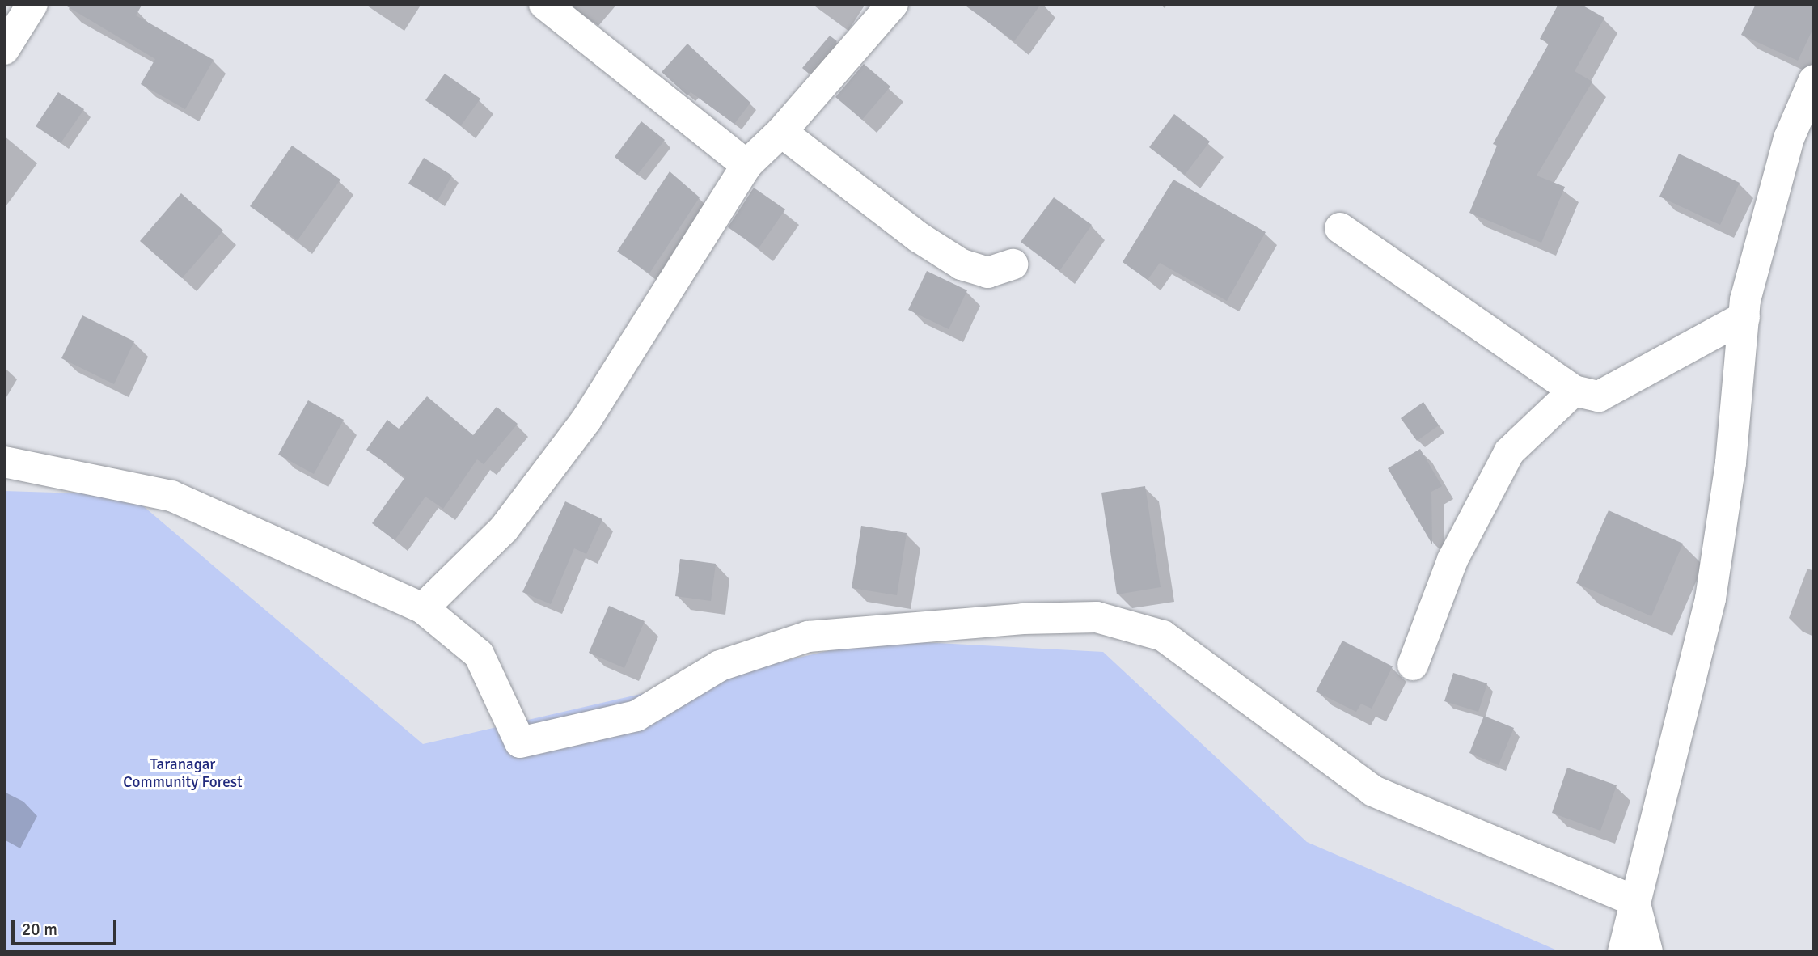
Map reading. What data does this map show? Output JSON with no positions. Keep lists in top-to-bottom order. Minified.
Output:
{"parks":["Taranagar Community Forest"],"scale_bar":"20 m"}
